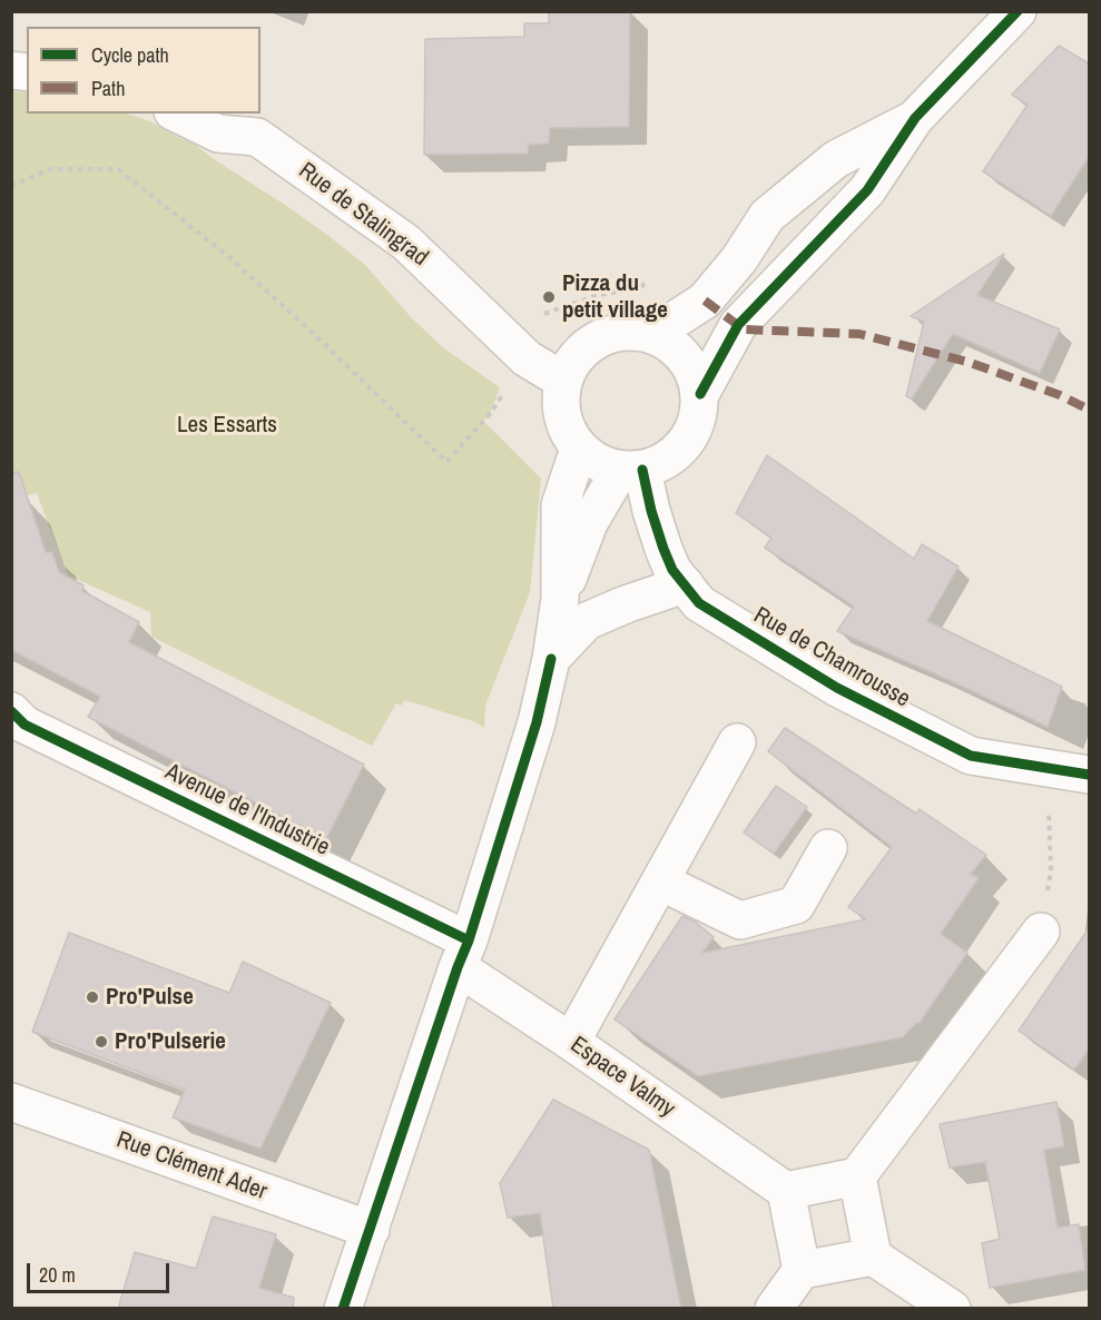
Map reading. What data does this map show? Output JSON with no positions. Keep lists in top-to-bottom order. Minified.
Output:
{"streets":{"street":["Rue de Stalingrad","Rue de Chamrousse","Avenue de l'Industrie","Espace Valmy","Rue Clément Ader"]},"crossings":[["Rue de Stalingrad","Rue de Chamrousse"],["Avenue de l'Industrie","Espace Valmy"]],"parks":["Les Essarts"],"places":["Pizza du petit village","Pro'Pulse","Pro'Pulserie"],"legend":["Cycle path","Path"],"scale_bar":"20 m"}
